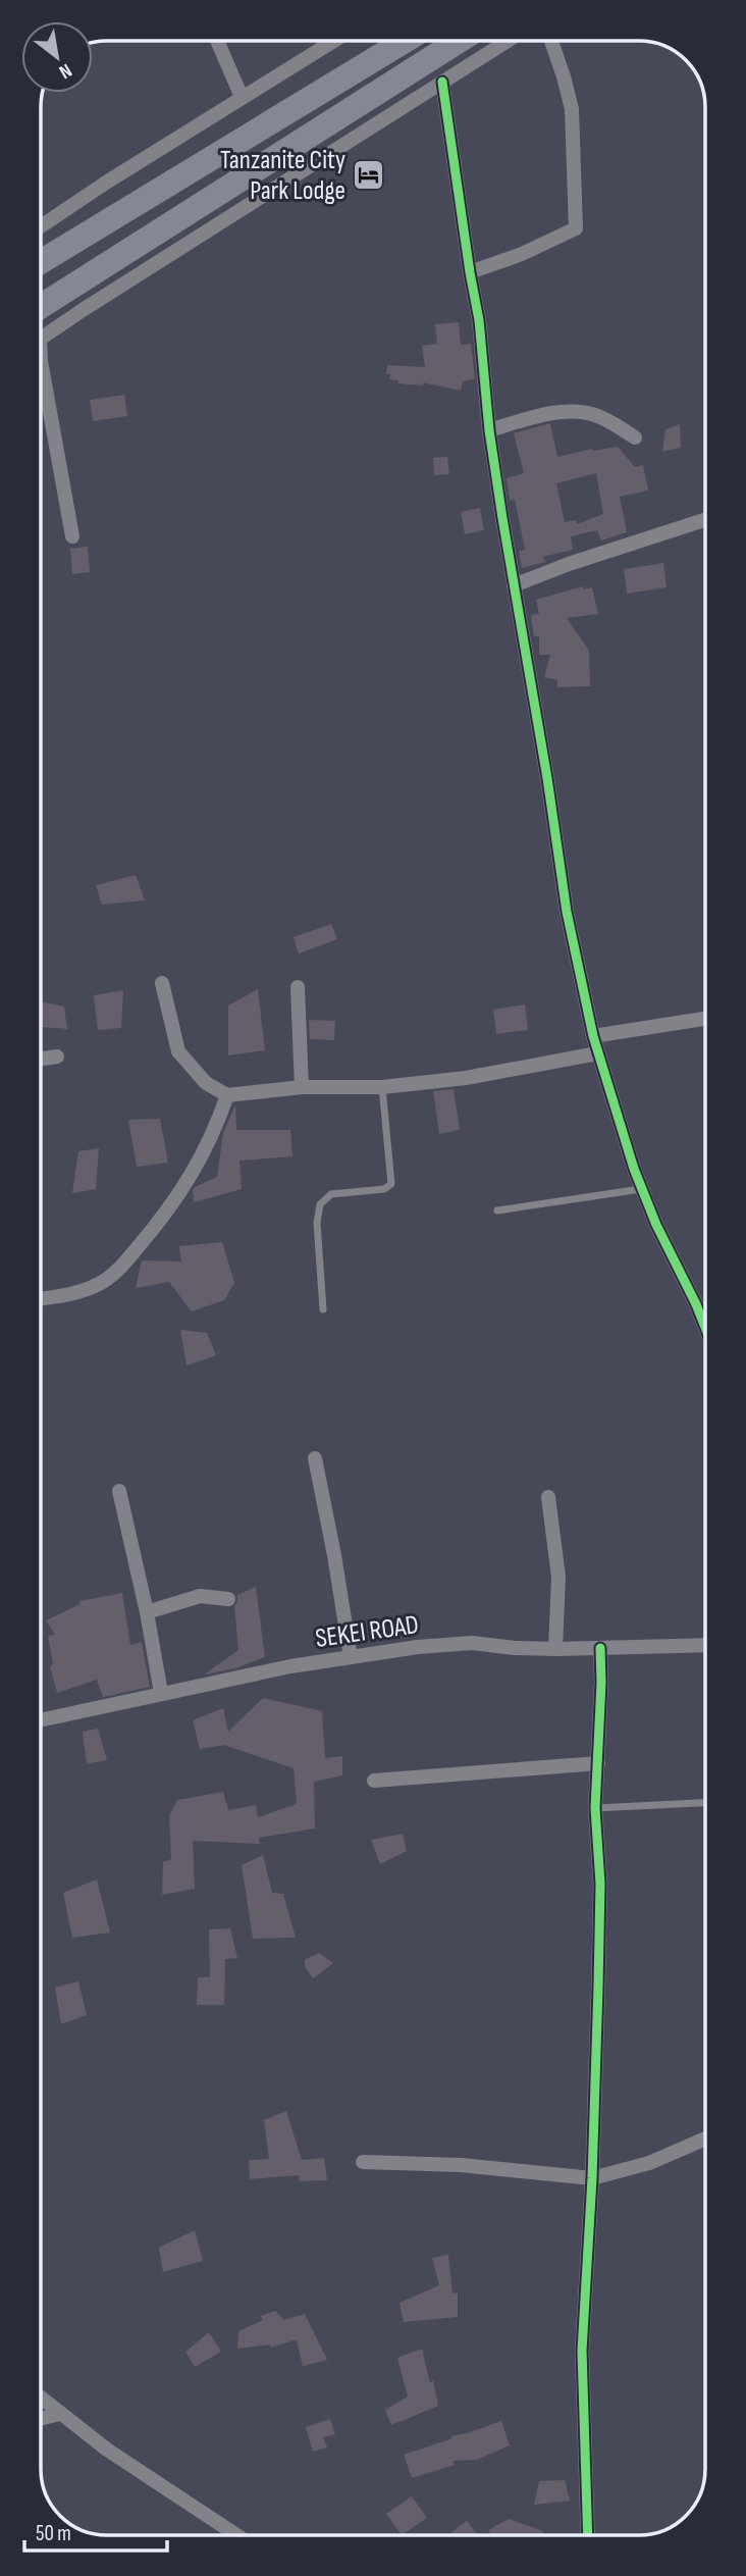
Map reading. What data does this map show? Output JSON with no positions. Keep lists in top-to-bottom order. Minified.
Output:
{"streets":{"street":["SEKEI ROAD"]},"places":{"hotel":["Tanzanite City Park Lodge"]},"scale_bar":"50 m","north":"bottom right"}
